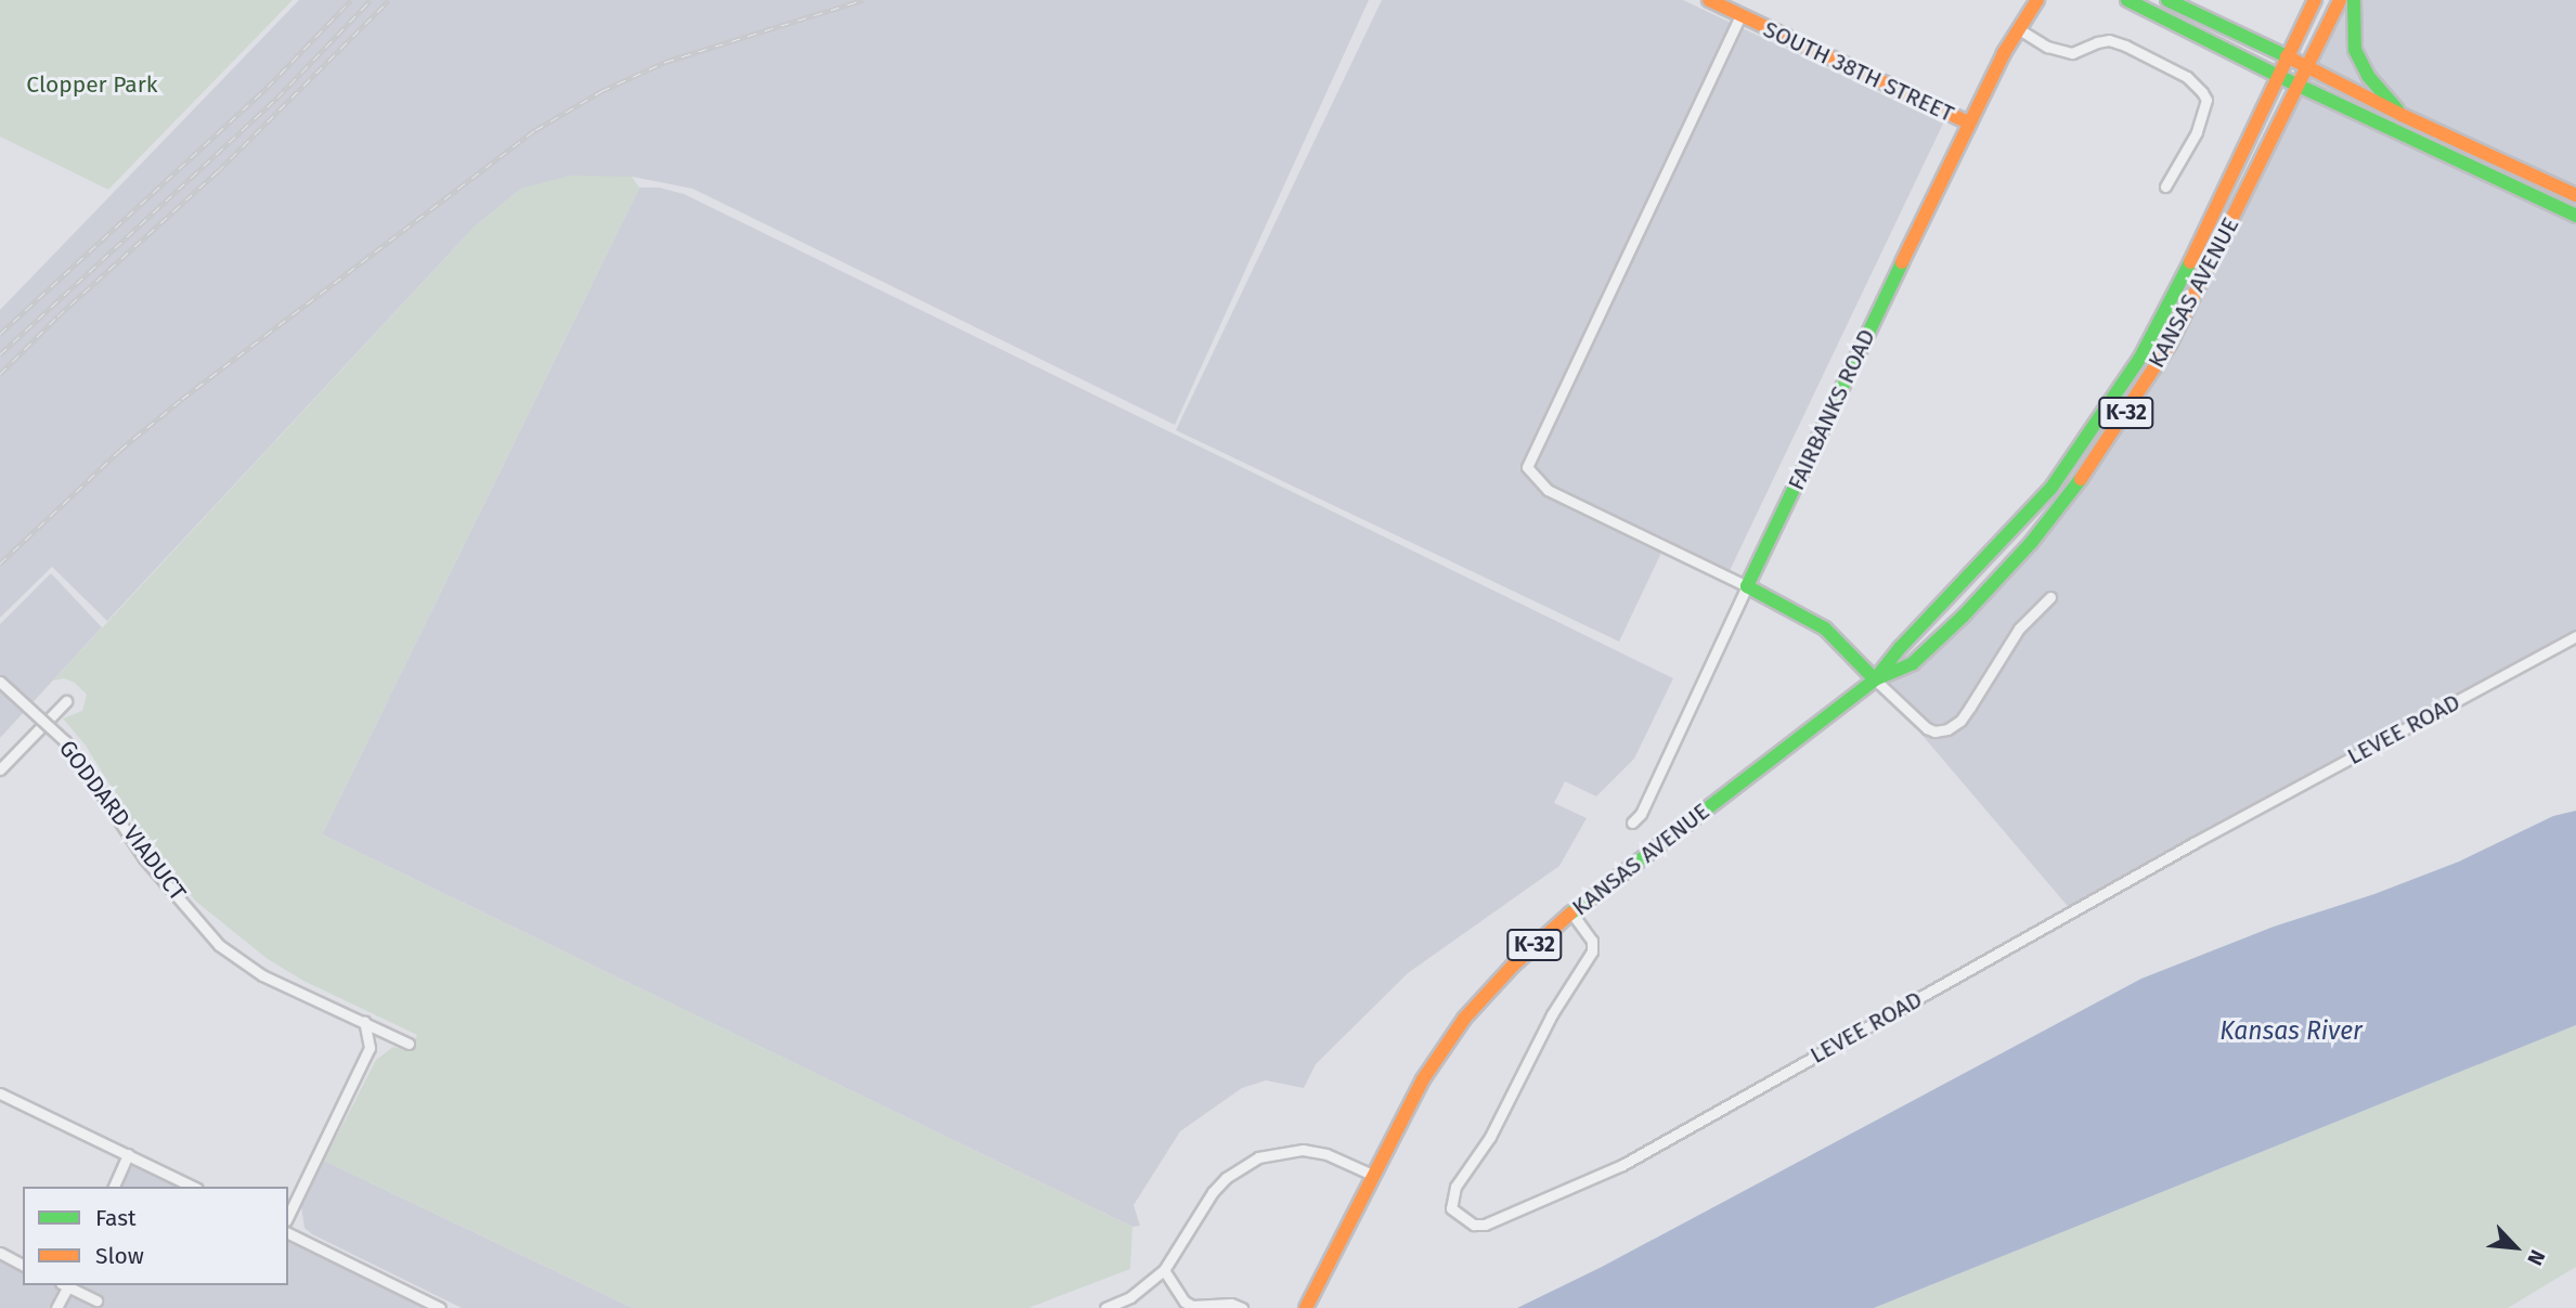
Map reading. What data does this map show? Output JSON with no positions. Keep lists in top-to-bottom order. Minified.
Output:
{"streets":{"main road":["SOUTH 38TH STREET","KANSAS AVENUE","FAIRBANKS ROAD","K-32"],"street":["LEVEE ROAD","GODDARD VIADUCT"]},"crossings":[["SOUTH 38TH STREET","FAIRBANKS ROAD"],["KANSAS AVENUE","LEVEE ROAD"]],"water":["Kansas River"],"parks":["Clopper Park"],"legend":["Fast","Slow"],"north":"bottom right"}
